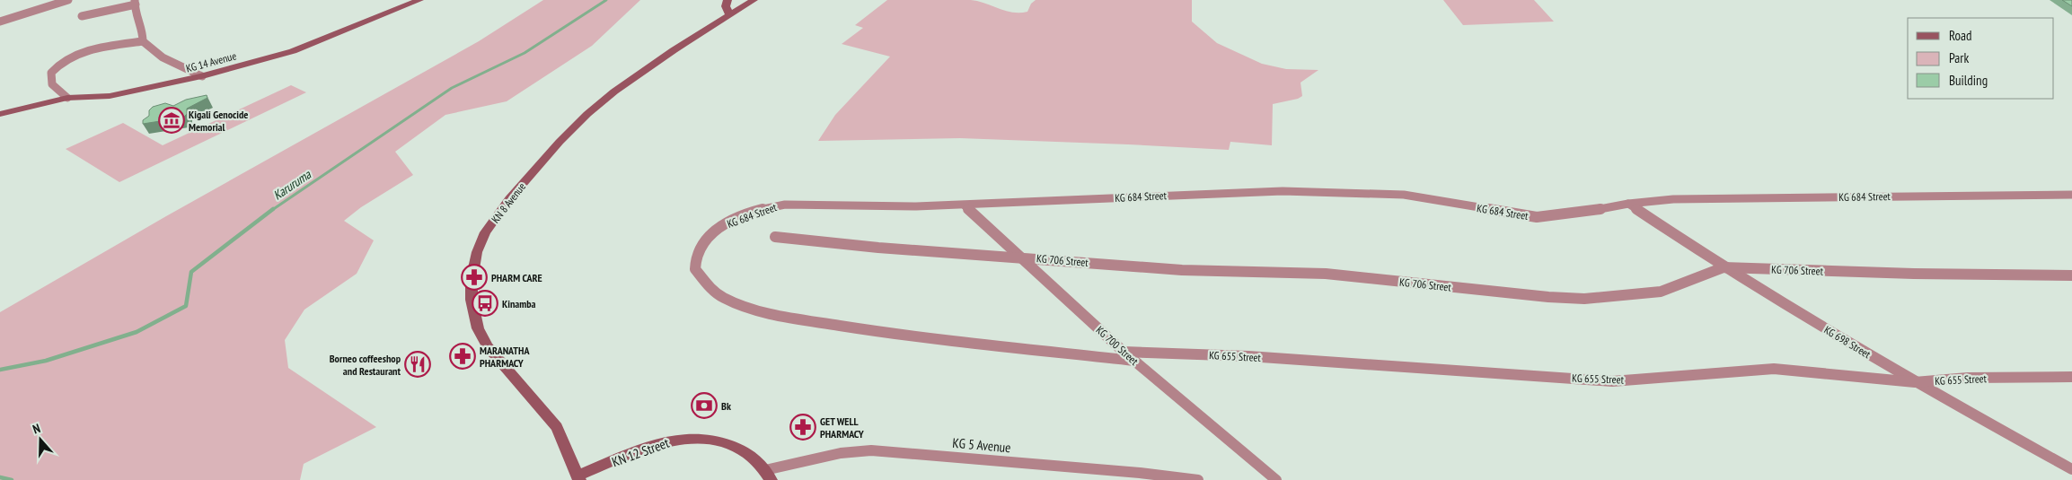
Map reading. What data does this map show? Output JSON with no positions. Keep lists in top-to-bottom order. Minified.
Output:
{"streets":{"main road":["KG 14 Avenue","KN 8 Avenue","KN 12 Street"],"street":["KG 684 Street","KG 706 Street","KG 698 Street","KG 700 Street","KG 655 Street","KG 5 Avenue"]},"crossings":[["KG 684 Street","KG 698 Street"],["KG 684 Street","KG 700 Street"],["KN 8 Avenue","KN 12 Street"],["KG 706 Street","KG 698 Street"],["KG 706 Street","KG 700 Street"],["KG 698 Street","KG 655 Street"],["KG 700 Street","KG 655 Street"],["KG 5 Avenue","KN 12 Street"]],"water":["Karuruma"],"places":{"museum":["Kigali Genocide Memorial"],"pharmacy":["PHARM CARE","MARANATHA PHARMACY","GET WELL PHARMACY"],"bus stop":["Kinamba"],"restaurant":["Borneo coffeeshop and Restaurant"],"bank":["Bk"]},"legend":["Road","Park","Building"],"north":"top"}
